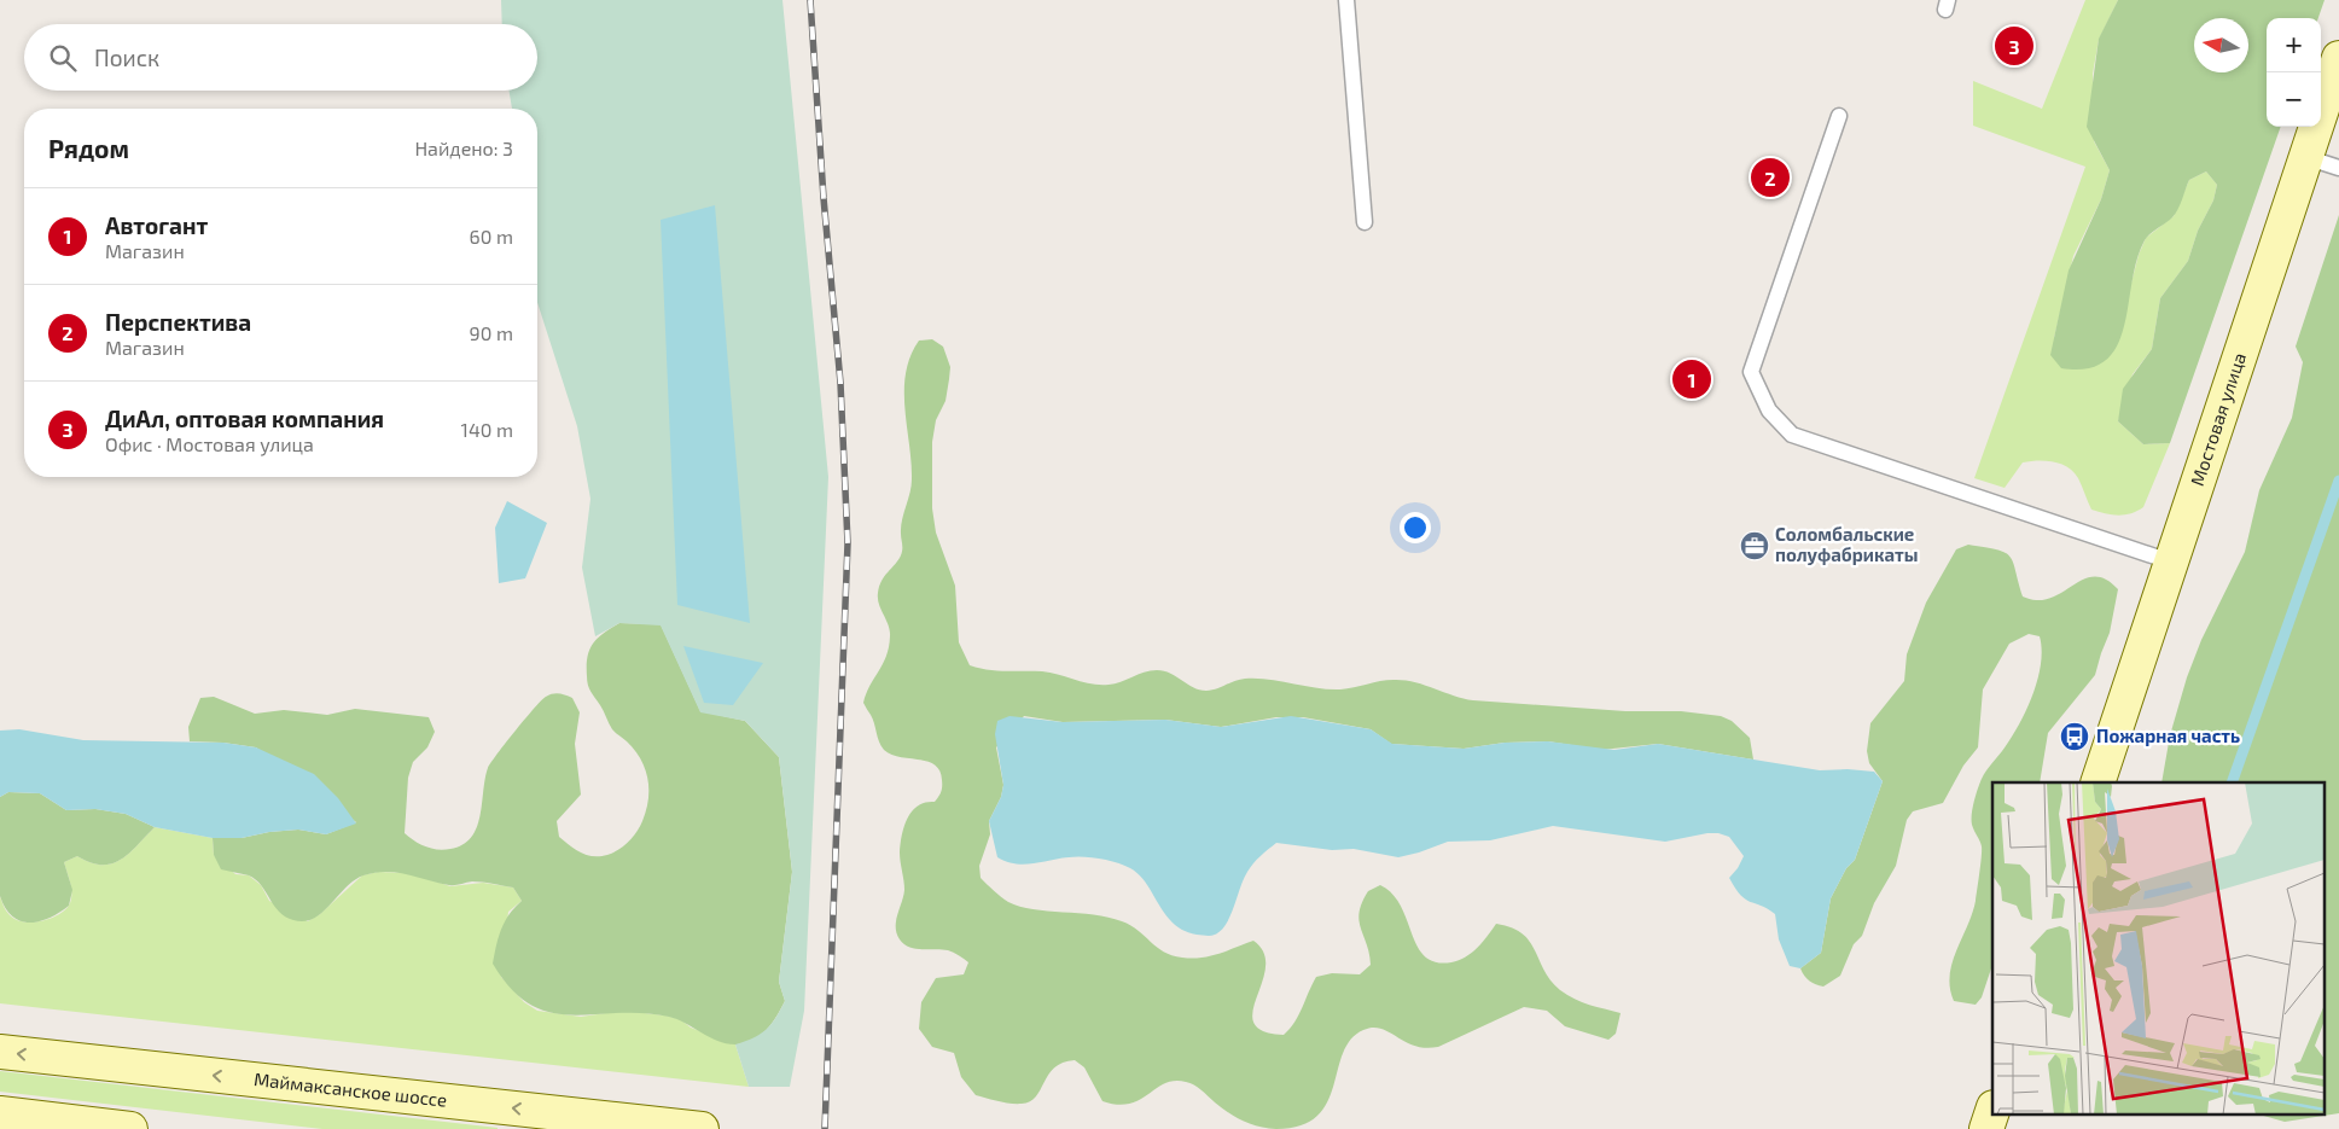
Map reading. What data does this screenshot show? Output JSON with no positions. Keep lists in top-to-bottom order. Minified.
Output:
{"streets":{"main road":["Мостовая улица","Маймаксанское шоссе"]},"one_way":["Маймаксанское шоссе"],"places":{"office":["Соломбальские полуфабрикаты"],"bus stop":["Пожарная часть"]},"north":"left","page":{"map_buttons":["+","−"],"pins":["3","2","1"],"search":"Поиск","heading":["Рядом","Найдено: 3"],"list":[{"mark":"1","name":"Автогант","note":"Магазин","value":"60 m"},{"mark":"2","name":"Перспектива","note":"Магазин","value":"90 m"},{"mark":"3","name":"ДиАл, оптовая компания","note":"Офис · Мостовая улица","value":"140 m"}]}}
